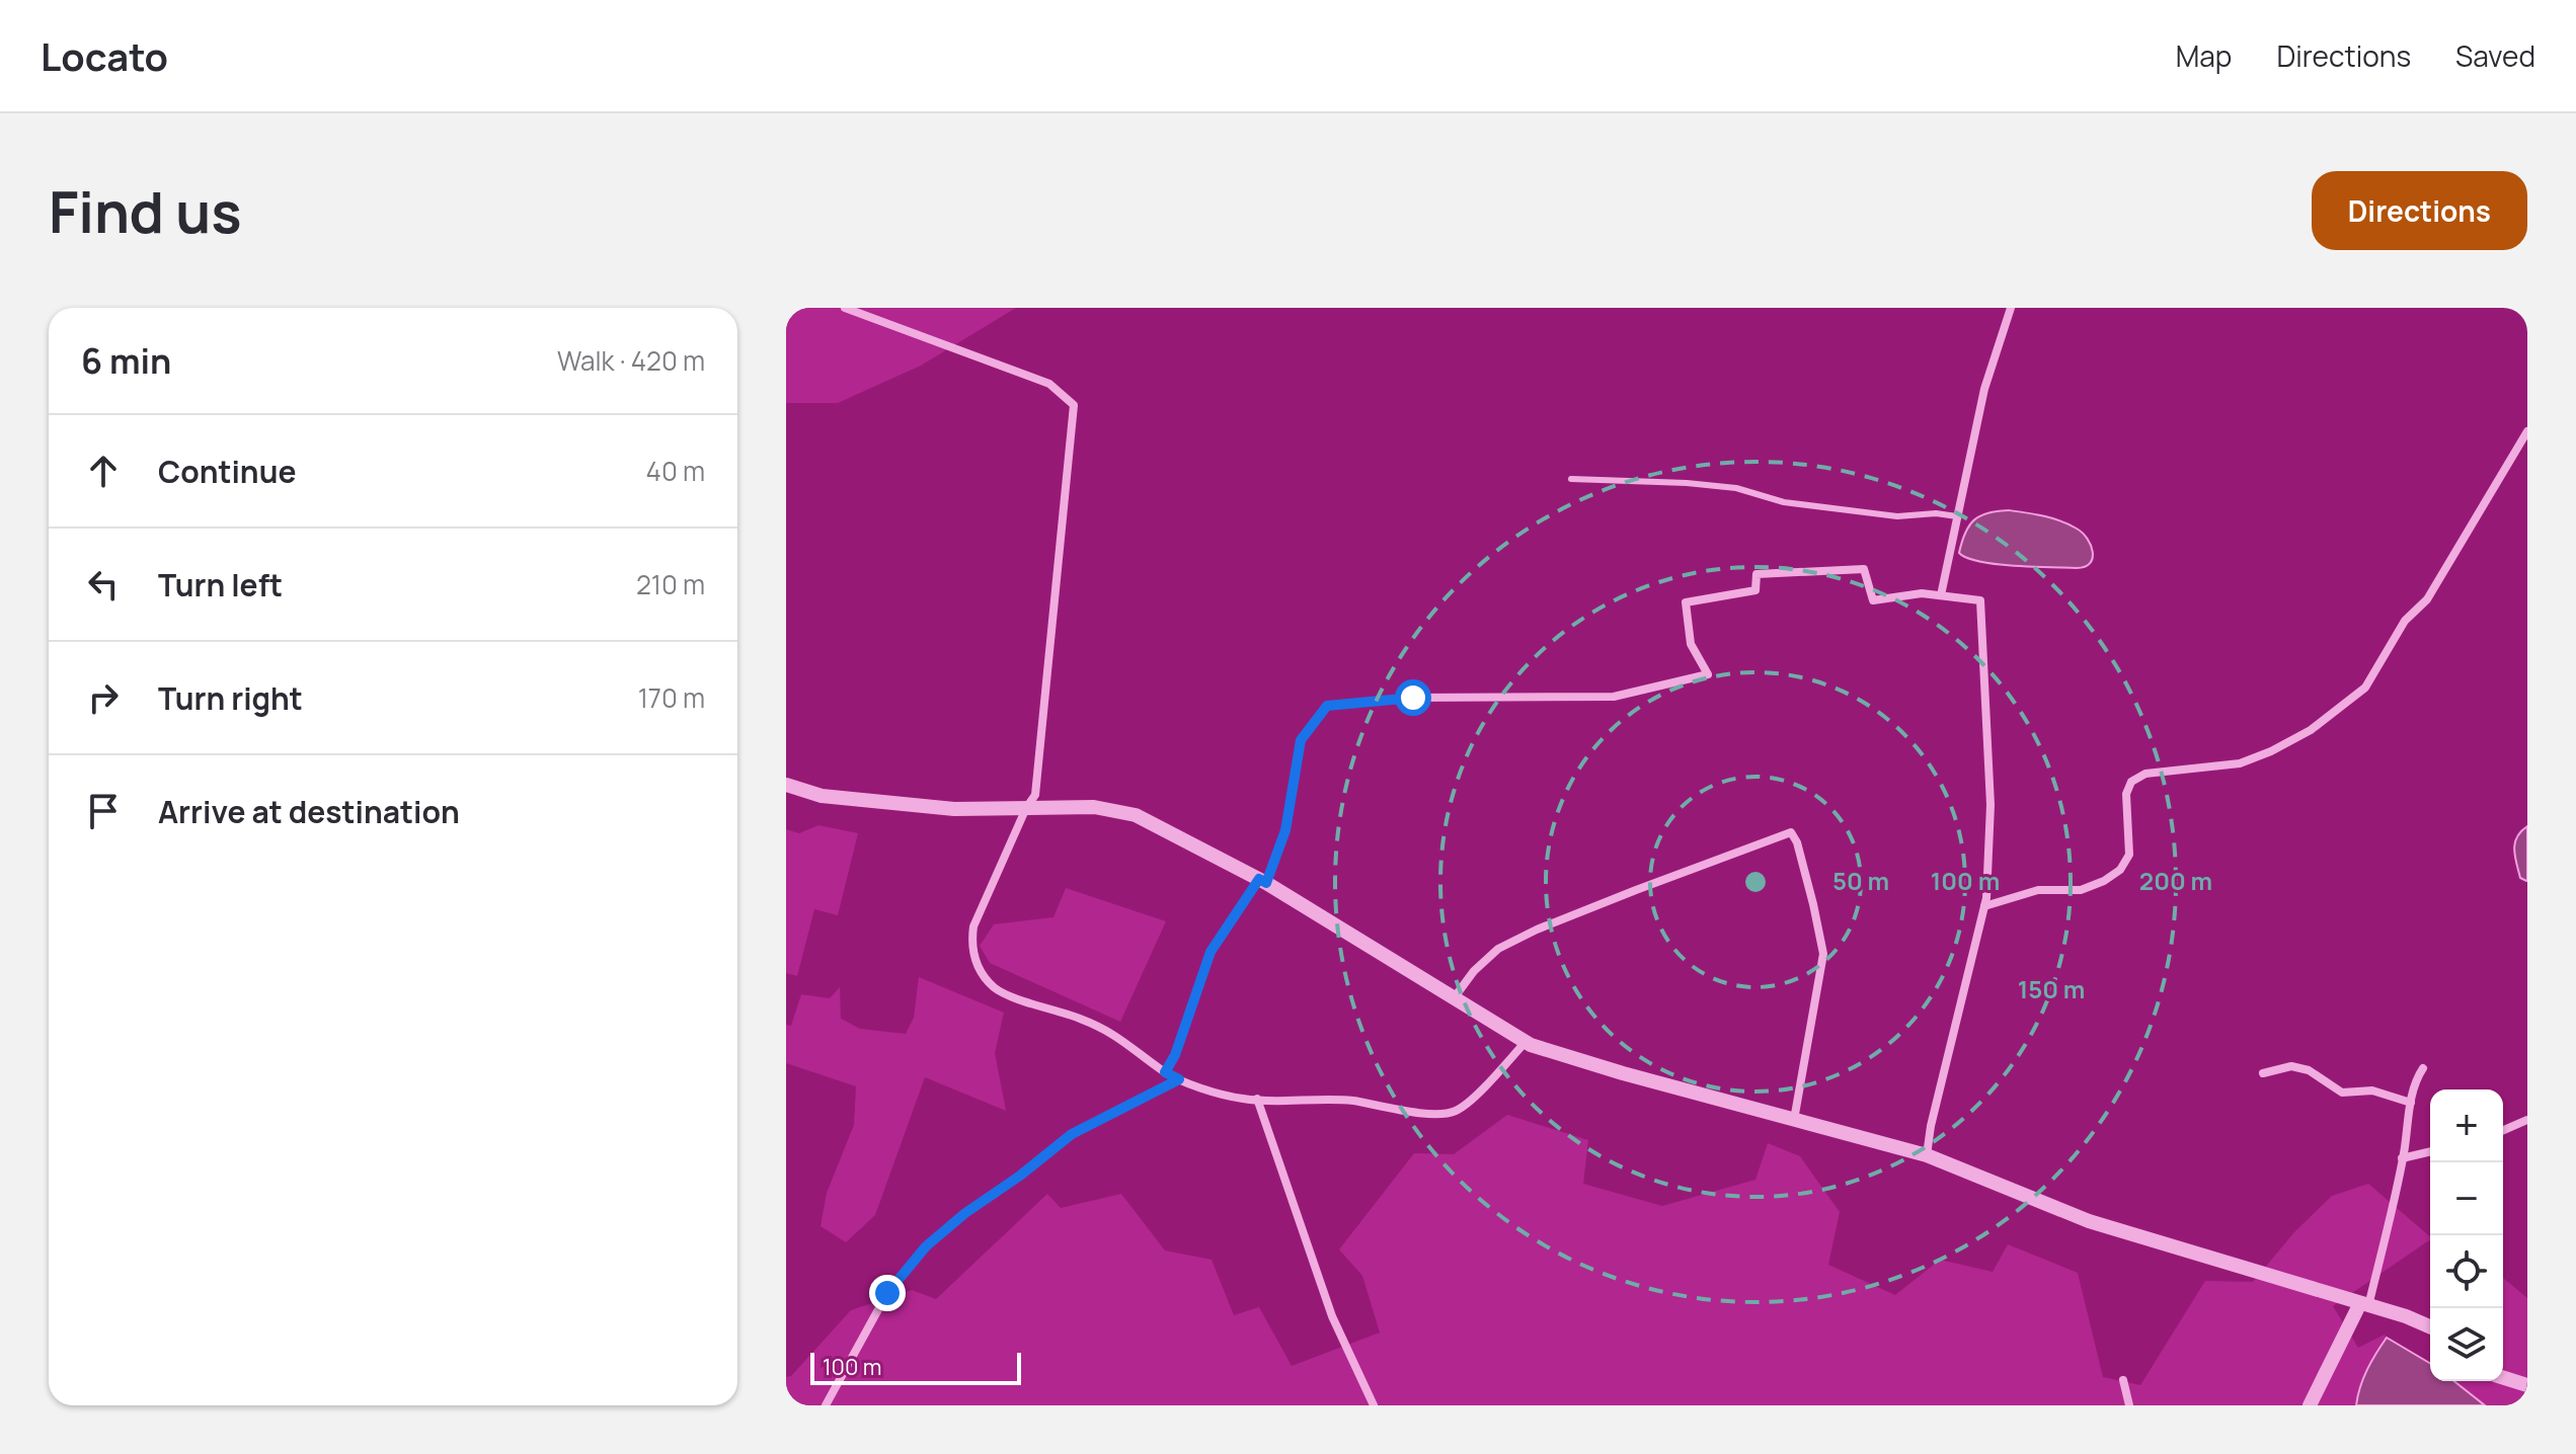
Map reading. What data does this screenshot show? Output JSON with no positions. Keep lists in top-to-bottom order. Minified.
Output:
{"scale_bar":"100 m","page":{"header":"Locato","nav":["Map","Directions","Saved"],"buttons":"Directions","title":"Find us","heading":["6 min","Walk · 420 m"],"list":[["Continue","40 m"],["Turn left","210 m"],["Turn right","170 m"],"Arrive at destination"],"map_buttons":["+","−"],"scale":"100 m"},"rings":["50 m","100 m","200 m","150 m"]}
